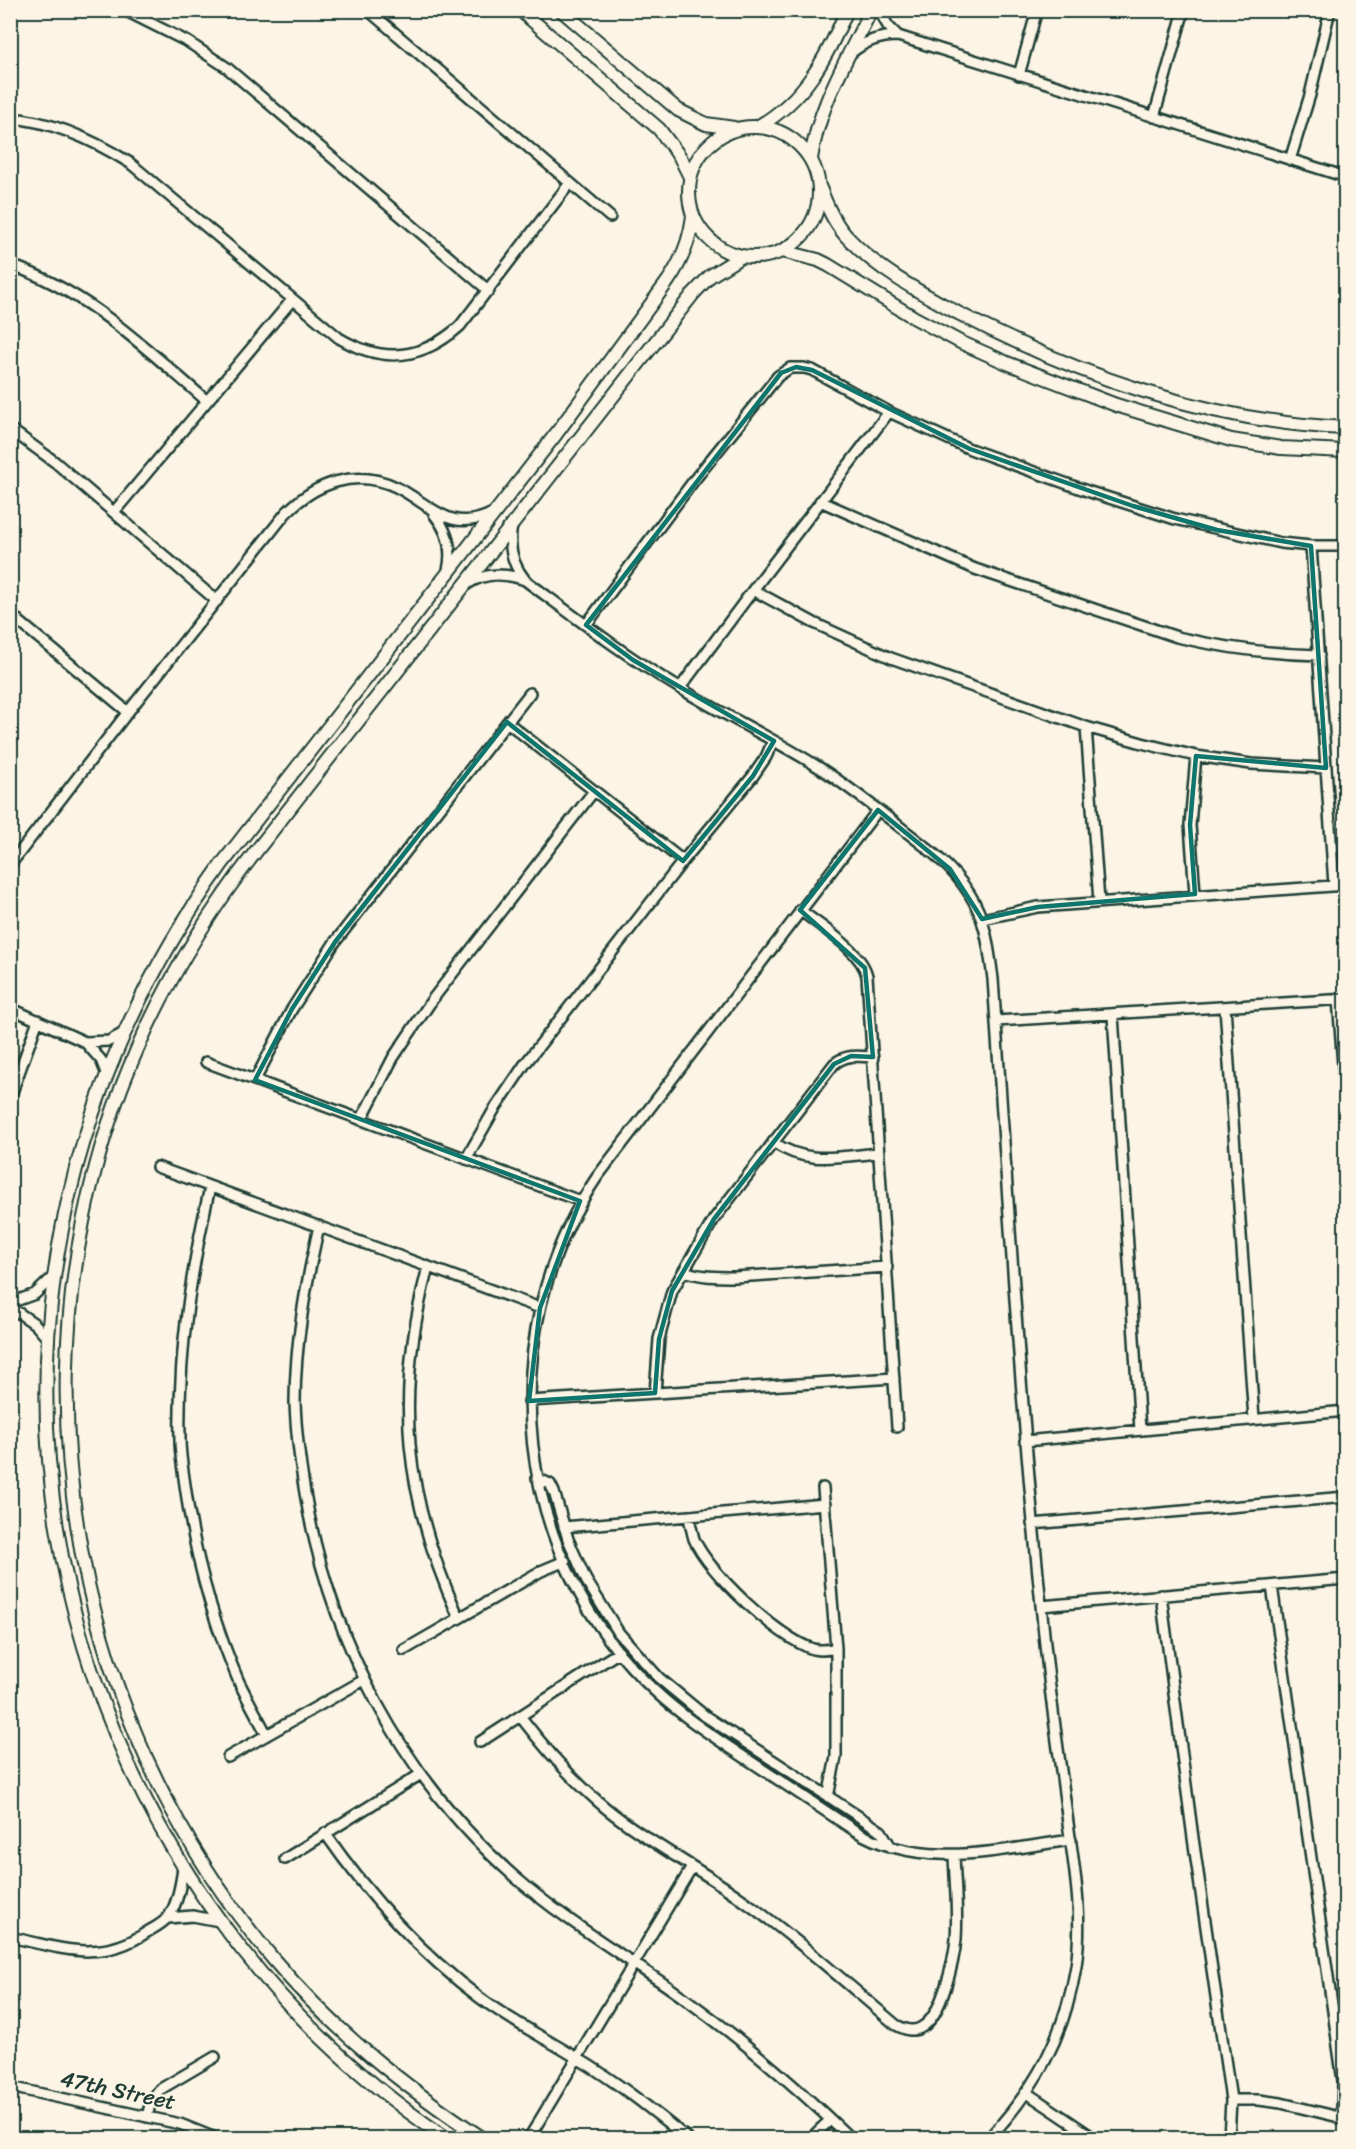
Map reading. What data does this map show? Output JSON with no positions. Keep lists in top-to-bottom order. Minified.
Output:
{"streets":{"street":["47th Street"]}}
